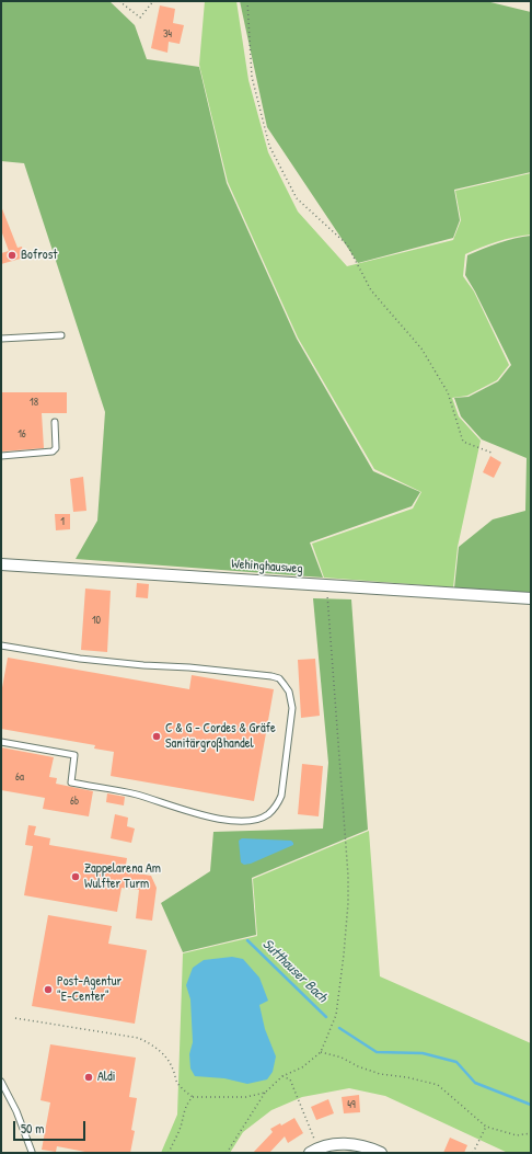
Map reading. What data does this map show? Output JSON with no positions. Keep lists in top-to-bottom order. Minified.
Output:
{"streets":{"street":["Wehinghausweg"]},"water":["Sutthauser Bach"],"places":["Bofrost","C & G - Cordes & Gräfe Sanitärgroßhandel","Zappelarena Am Wulfter Turm","Post-Agentur \"E-Center\"","Aldi"],"house_numbers":["34","18","16","1","10","6a","6b","49"],"scale_bar":"50 m"}
